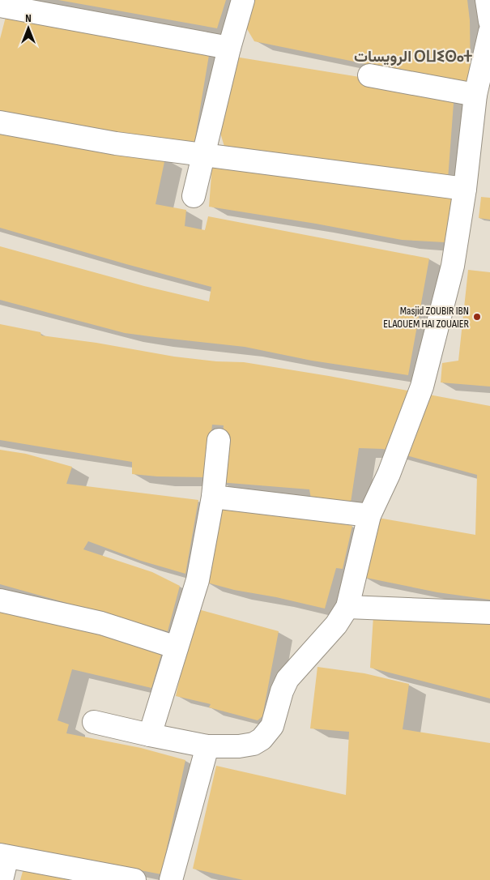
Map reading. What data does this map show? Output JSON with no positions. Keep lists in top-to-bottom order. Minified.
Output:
{"districts":["الرويسات ⵔⵡⵉⵙⴰⵜ"],"places":["Masjid ZOUBIR IBN ELAOUEM HAI ZOUAIER"],"north":"top"}
